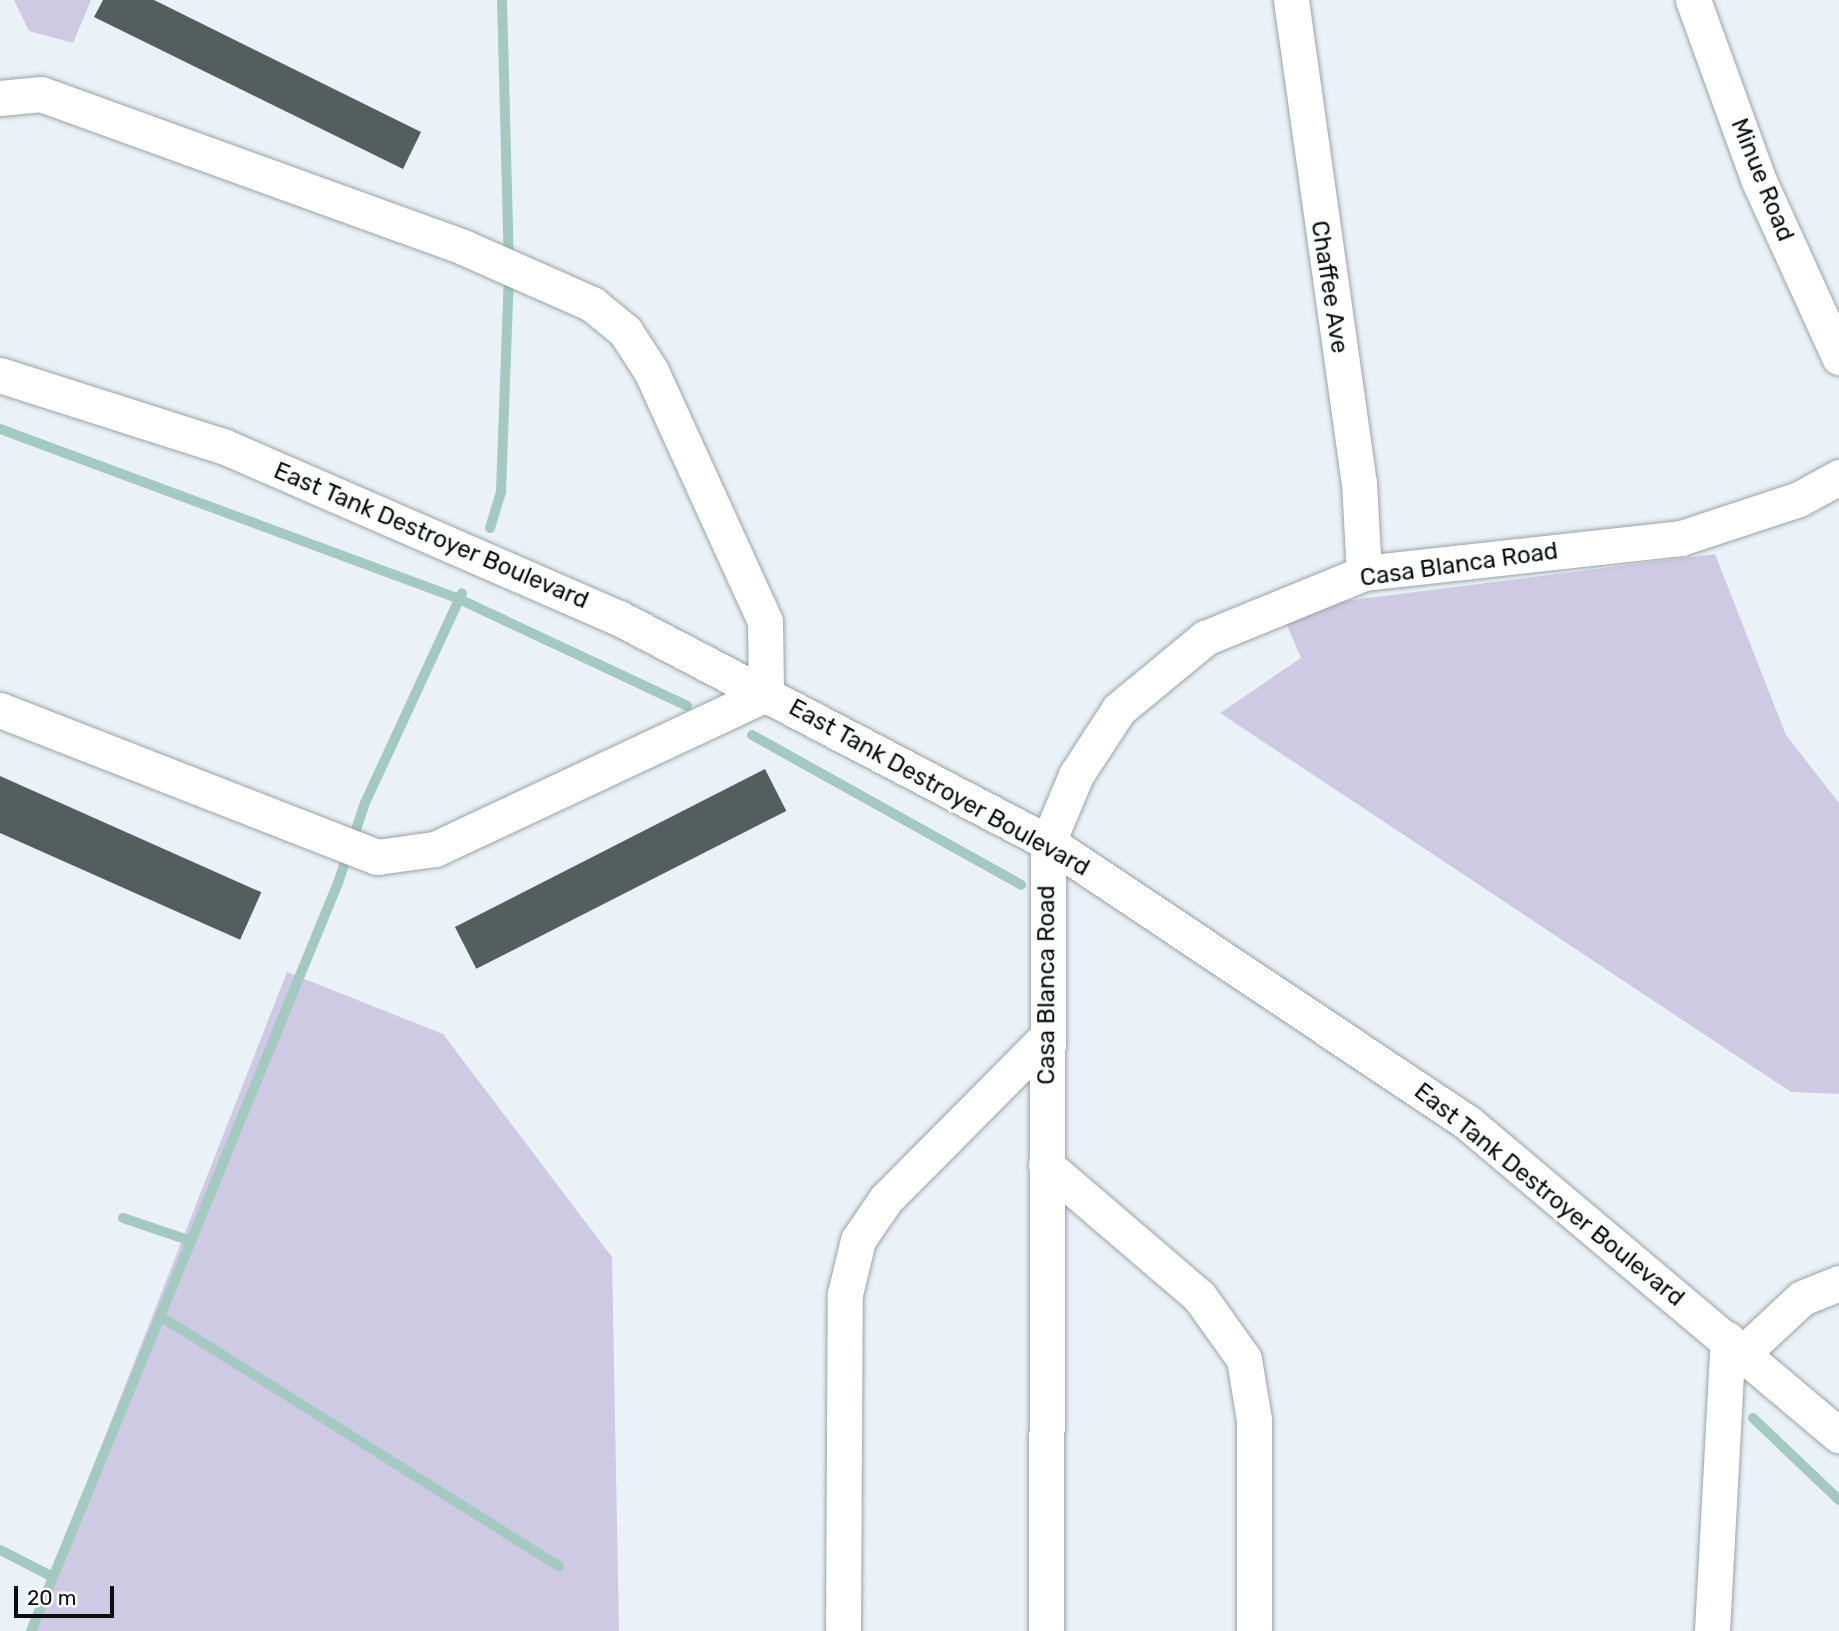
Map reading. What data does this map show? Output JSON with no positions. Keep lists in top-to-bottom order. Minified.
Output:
{"streets":{"street":["Minue Road","Chaffee Ave","East Tank Destroyer Boulevard","Casa Blanca Road"]},"crossings":[["Chaffee Ave","Casa Blanca Road"],["East Tank Destroyer Boulevard","Casa Blanca Road"]],"scale_bar":"20 m"}
